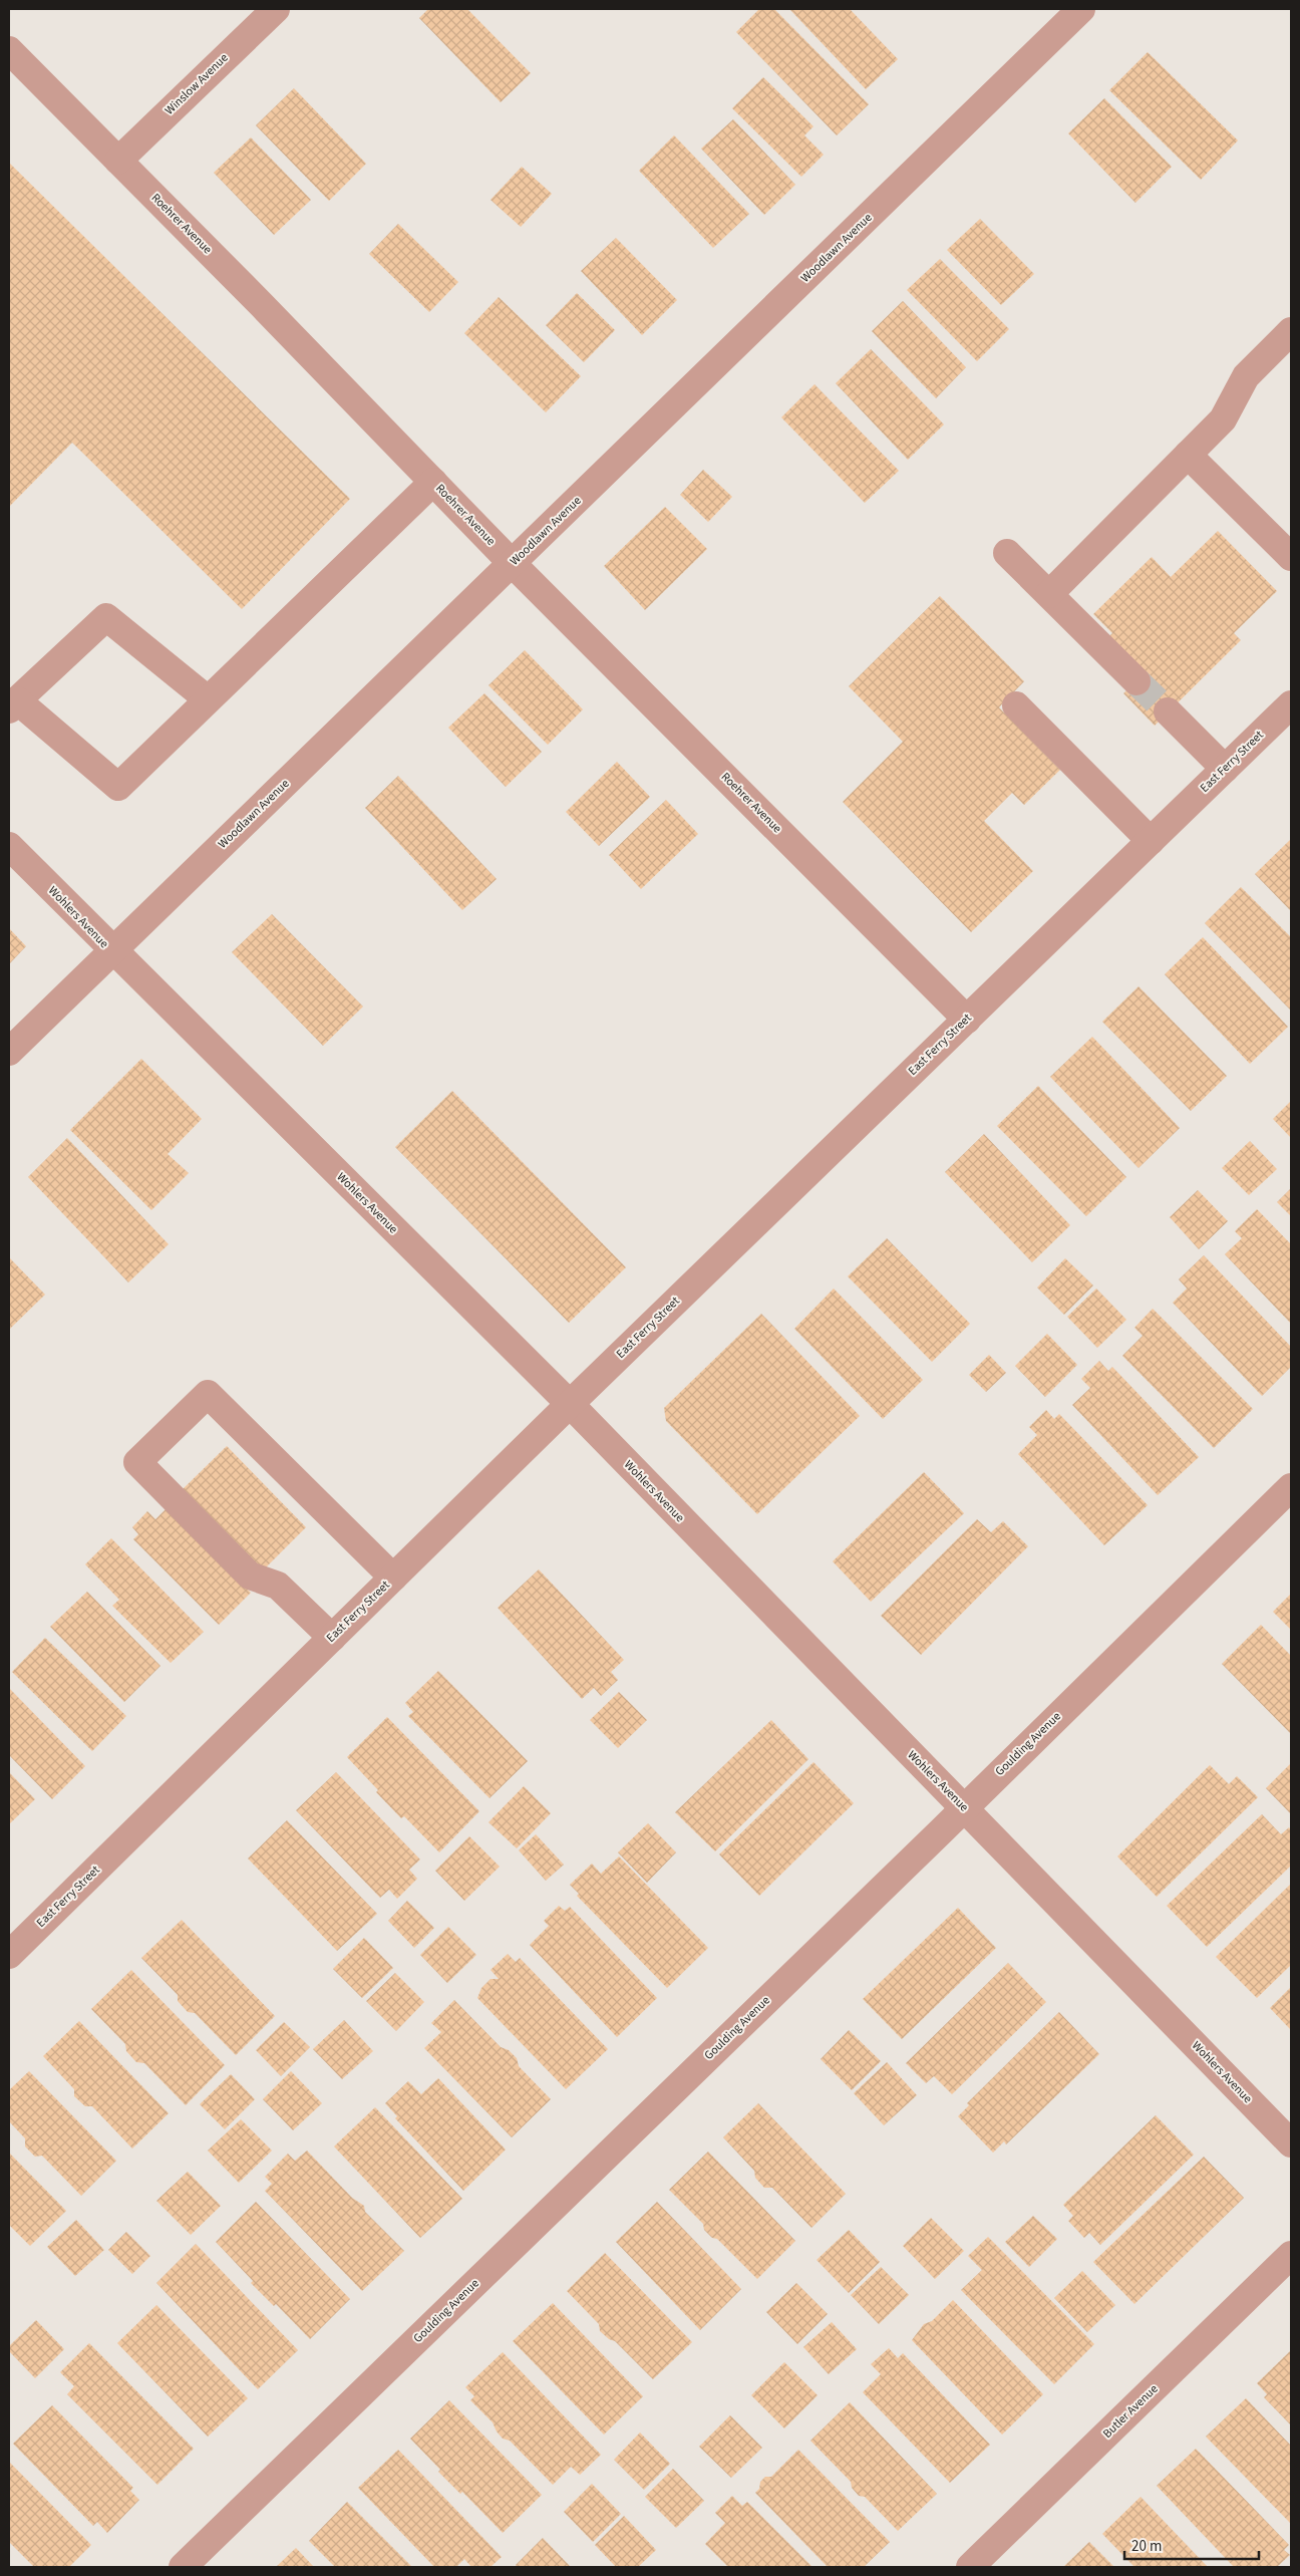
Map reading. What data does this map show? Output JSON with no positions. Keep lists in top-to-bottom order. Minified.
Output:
{"streets":{"street":["Winslow Avenue","Roehrer Avenue","Woodlawn Avenue","East Ferry Street","Wohlers Avenue","Goulding Avenue","Butler Avenue"]},"crossings":[["Winslow Avenue","Roehrer Avenue"],["Roehrer Avenue","Woodlawn Avenue"],["Roehrer Avenue","East Ferry Street"],["Woodlawn Avenue","Wohlers Avenue"],["East Ferry Street","Wohlers Avenue"],["Wohlers Avenue","Goulding Avenue"]],"scale_bar":"20 m"}
